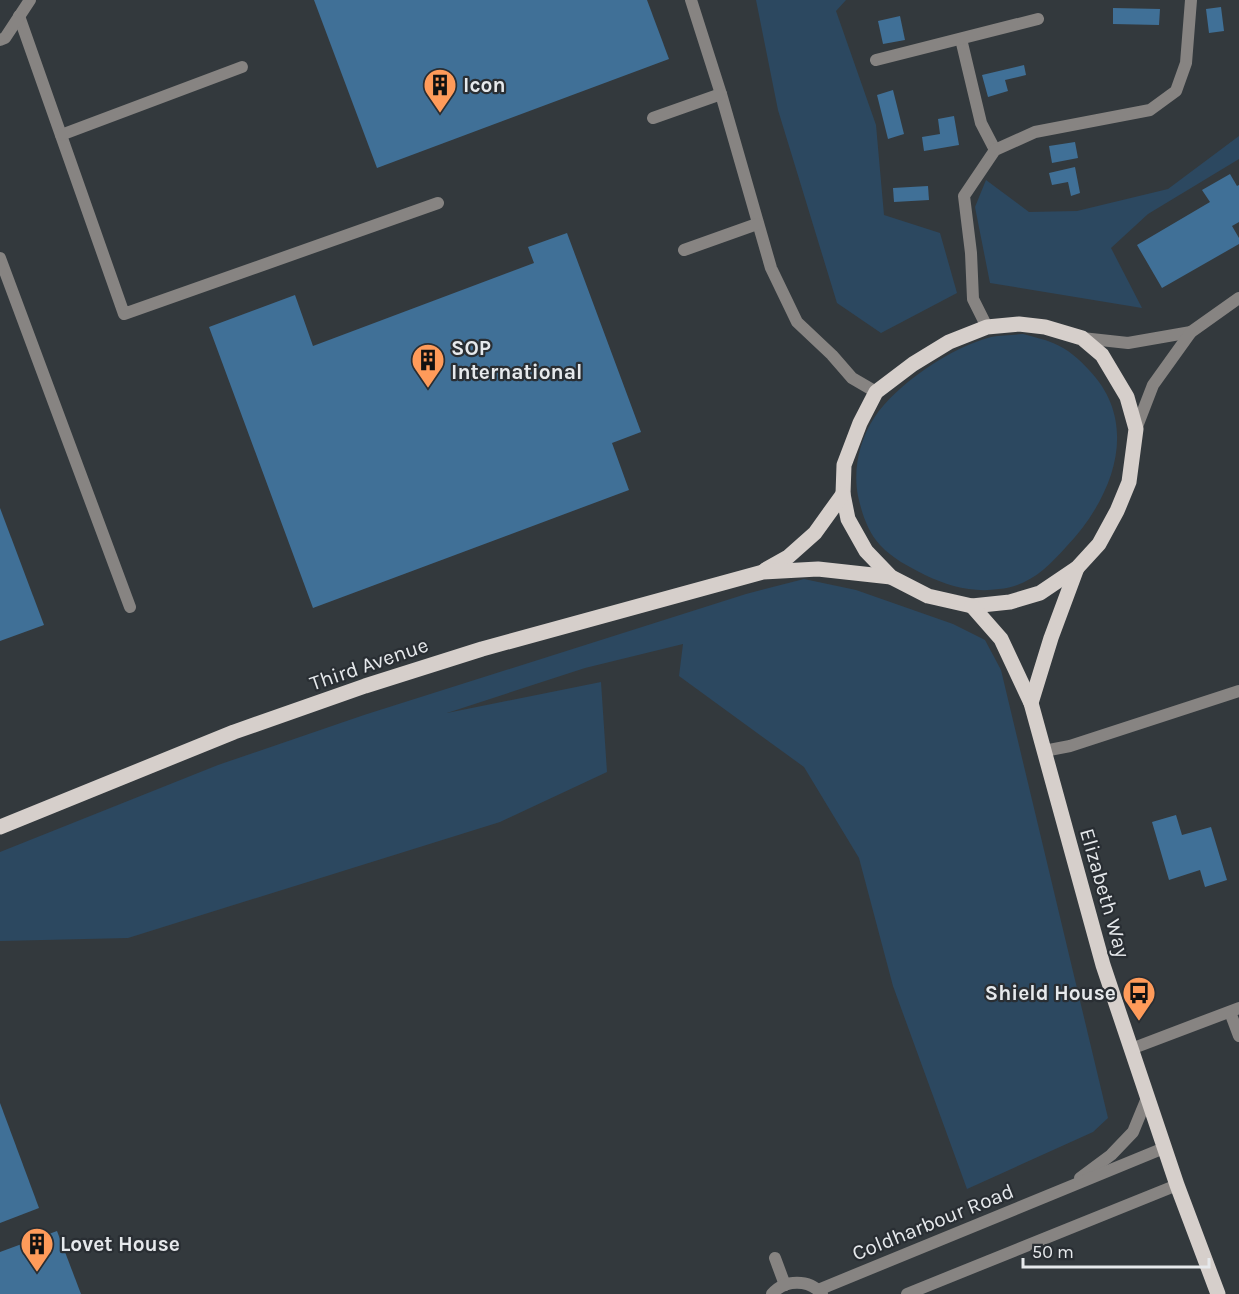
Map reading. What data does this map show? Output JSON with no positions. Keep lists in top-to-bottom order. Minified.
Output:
{"streets":{"main road":["Third Avenue","Elizabeth Way"],"street":["Coldharbour Road"]},"crossings":[["Elizabeth Way","Coldharbour Road"]],"places":{"building":["Icon","SOP International","Lovet House"],"bus stop":["Shield House"]},"scale_bar":"50 m"}
